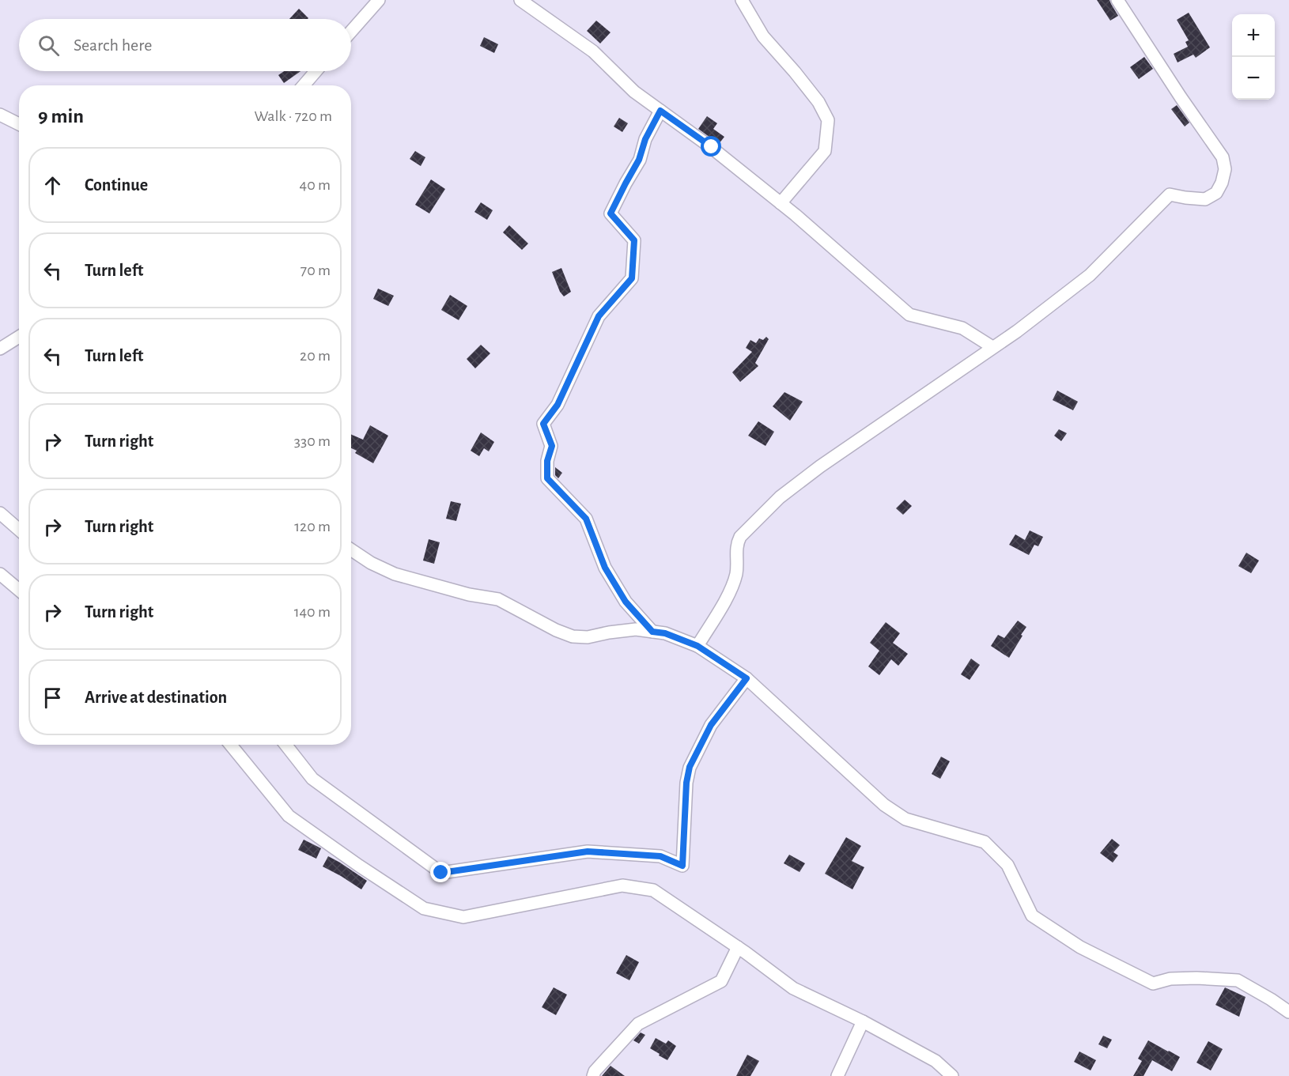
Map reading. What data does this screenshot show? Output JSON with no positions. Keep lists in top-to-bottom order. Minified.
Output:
{"page":{"map_buttons":["+","−"],"search":"Search here","heading":["9 min","Walk · 720 m"],"list":[["Continue","40 m"],["Turn left","70 m"],["Turn left","20 m"],["Turn right","330 m"],["Turn right","120 m"],["Turn right","140 m"],"Arrive at destination"]}}
